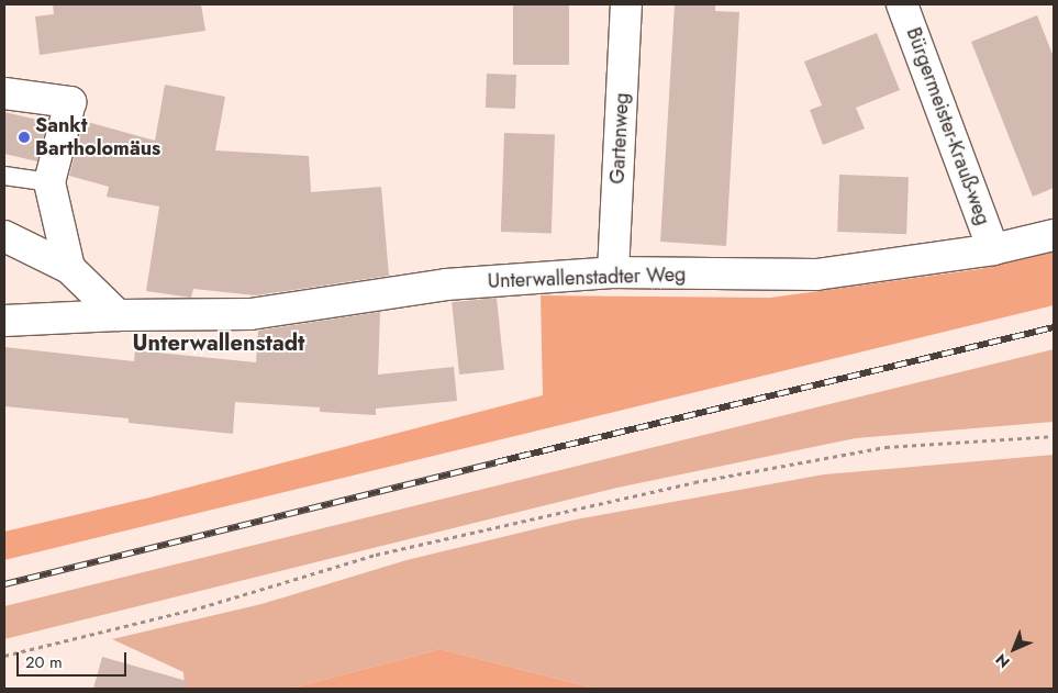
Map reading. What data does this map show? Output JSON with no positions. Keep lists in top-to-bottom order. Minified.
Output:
{"streets":{"street":["Bürgermeister-Krauß-weg","Gartenweg","Unterwallenstadter Weg"]},"crossings":[["Bürgermeister-Krauß-weg","Unterwallenstadter Weg"],["Gartenweg","Unterwallenstadter Weg"]],"districts":["Unterwallenstadt"],"places":["Sankt Bartholomäus"],"scale_bar":"20 m","north":"bottom left"}
